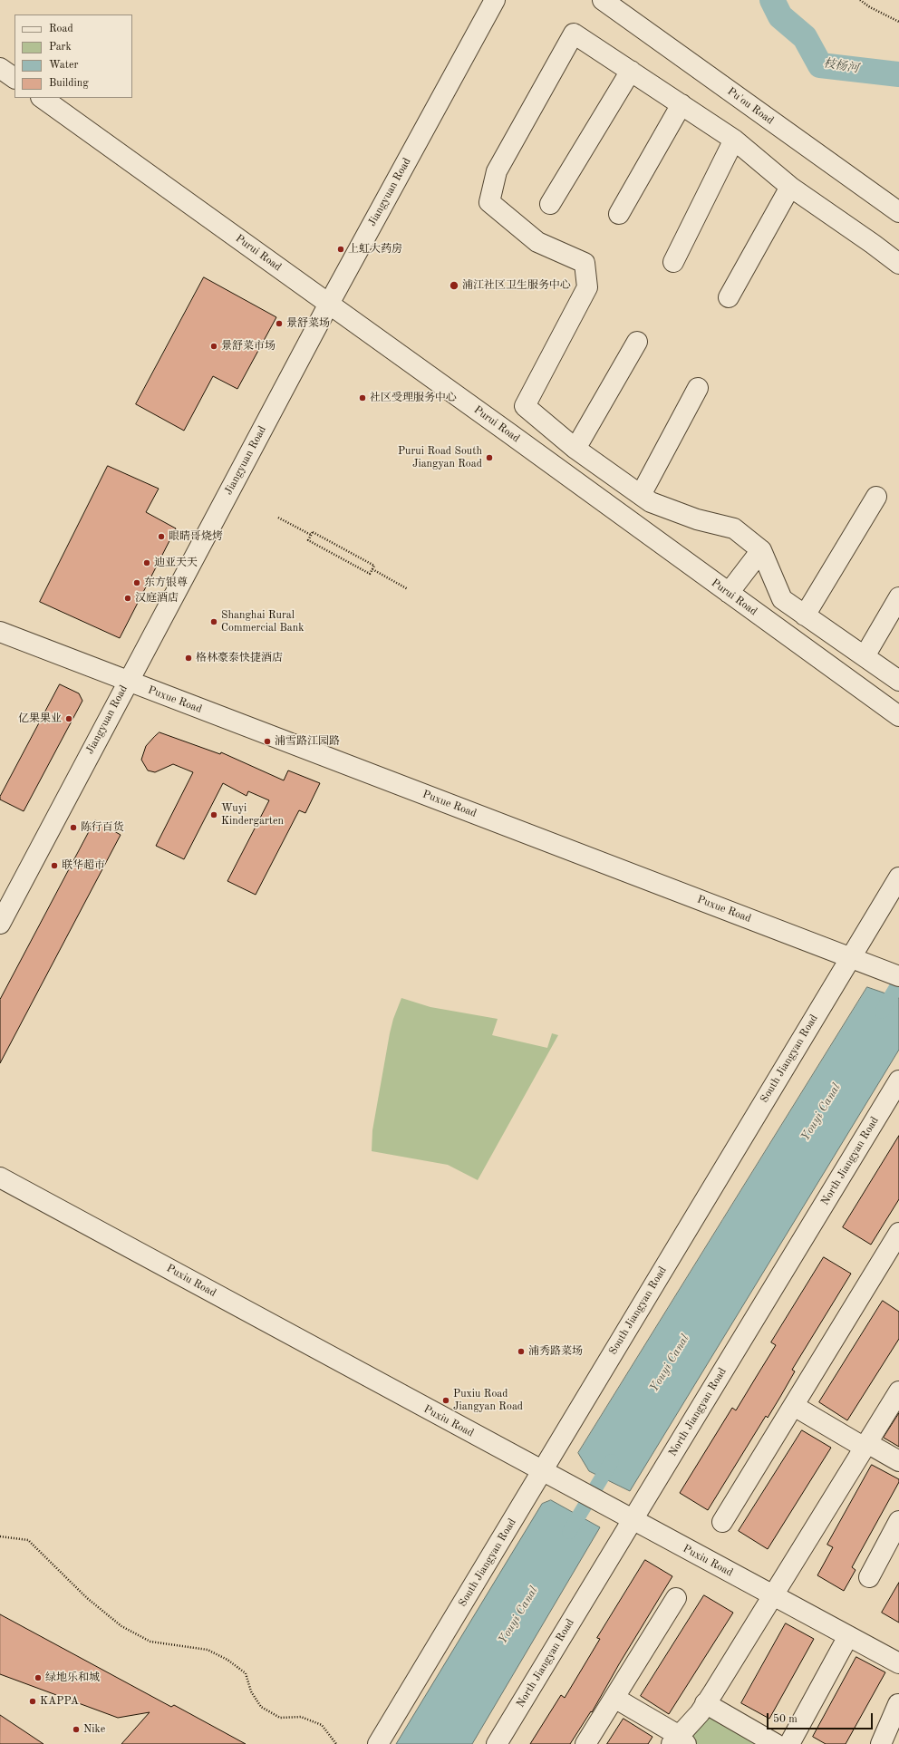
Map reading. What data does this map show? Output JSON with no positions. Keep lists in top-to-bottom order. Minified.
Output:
{"streets":{"street":["Pu'ou Road","Jiangyuan Road","Purui Road","Puxue Road","South Jiangyan Road","North Jiangyan Road","Puxiu Road"]},"crossings":[["Jiangyuan Road","Purui Road"],["Jiangyuan Road","Puxue Road"],["Puxue Road","South Jiangyan Road"],["South Jiangyan Road","Puxiu Road"],["North Jiangyan Road","Puxiu Road"]],"water":["枝杨河","Youyi Canal"],"places":["上虹大药房","浦江社区卫生服务中心","景舒菜场","景舒菜市场","社区受理服务中心","Purui Road South Jiangyan Road","眼睛哥烧烤","迪亚天天","东方银尊","汉庭酒店","Shanghai Rural Commercial Bank","格林豪泰快捷酒店","亿果果业","浦雪路江园路","Wuyi Kindergarten","陈行百货","联华超市","浦秀路菜场","Puxiu Road Jiangyan Road","绿地乐和城","KAPPA","Nike"],"legend":["Road","Park","Water","Building"],"scale_bar":"50 m"}
